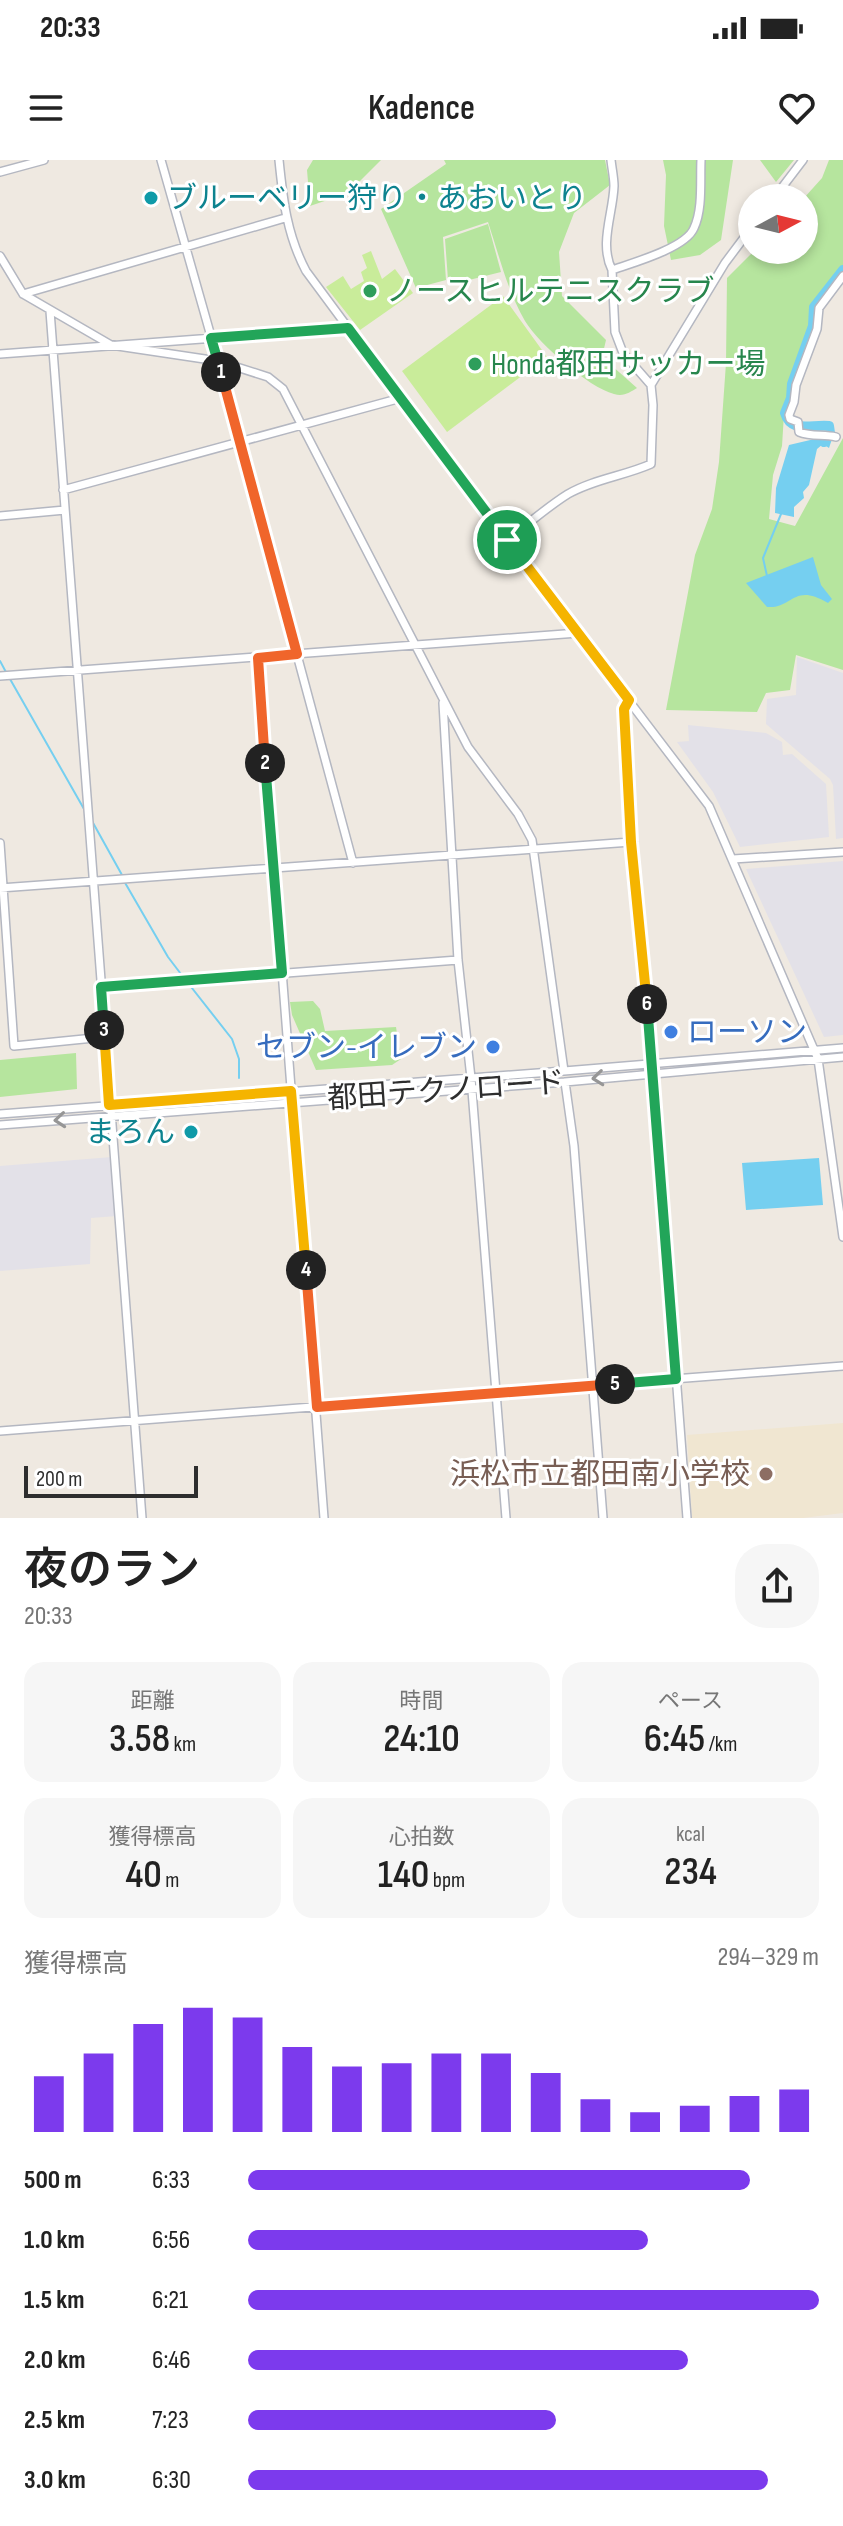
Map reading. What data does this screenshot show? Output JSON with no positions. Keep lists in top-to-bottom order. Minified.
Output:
{"streets":{"street":["都田テクノロード"]},"places":["ブルーベリー狩り・あおいとり","ノースヒルテニスクラブ","Honda都田サッカー場","ローソン","セブン-イレブン","まろん","浜松市立都田南小学校"],"scale_bar":"200 m","north":"right","page":{"status":"20:33","header":"Kadence","pins":["1","2","6","3","4","5"],"scale":"200 m","heading":["夜のラン","20:33"],"stats":[["距離","3.58 km"],["時間","24:10"],["ペース","6:45 /km"],["獲得標高","40 m"],["心拍数","140 bpm"],["kcal","234"]],"chart":["獲得標高","294–329 m"],"list":[{"name":"500 m","note":"6:33"},{"name":"1.0 km","note":"6:56"},{"name":"1.5 km","note":"6:21"},{"name":"2.0 km","note":"6:46"},{"name":"2.5 km","note":"7:23"},{"name":"3.0 km","note":"6:30"}]}}
